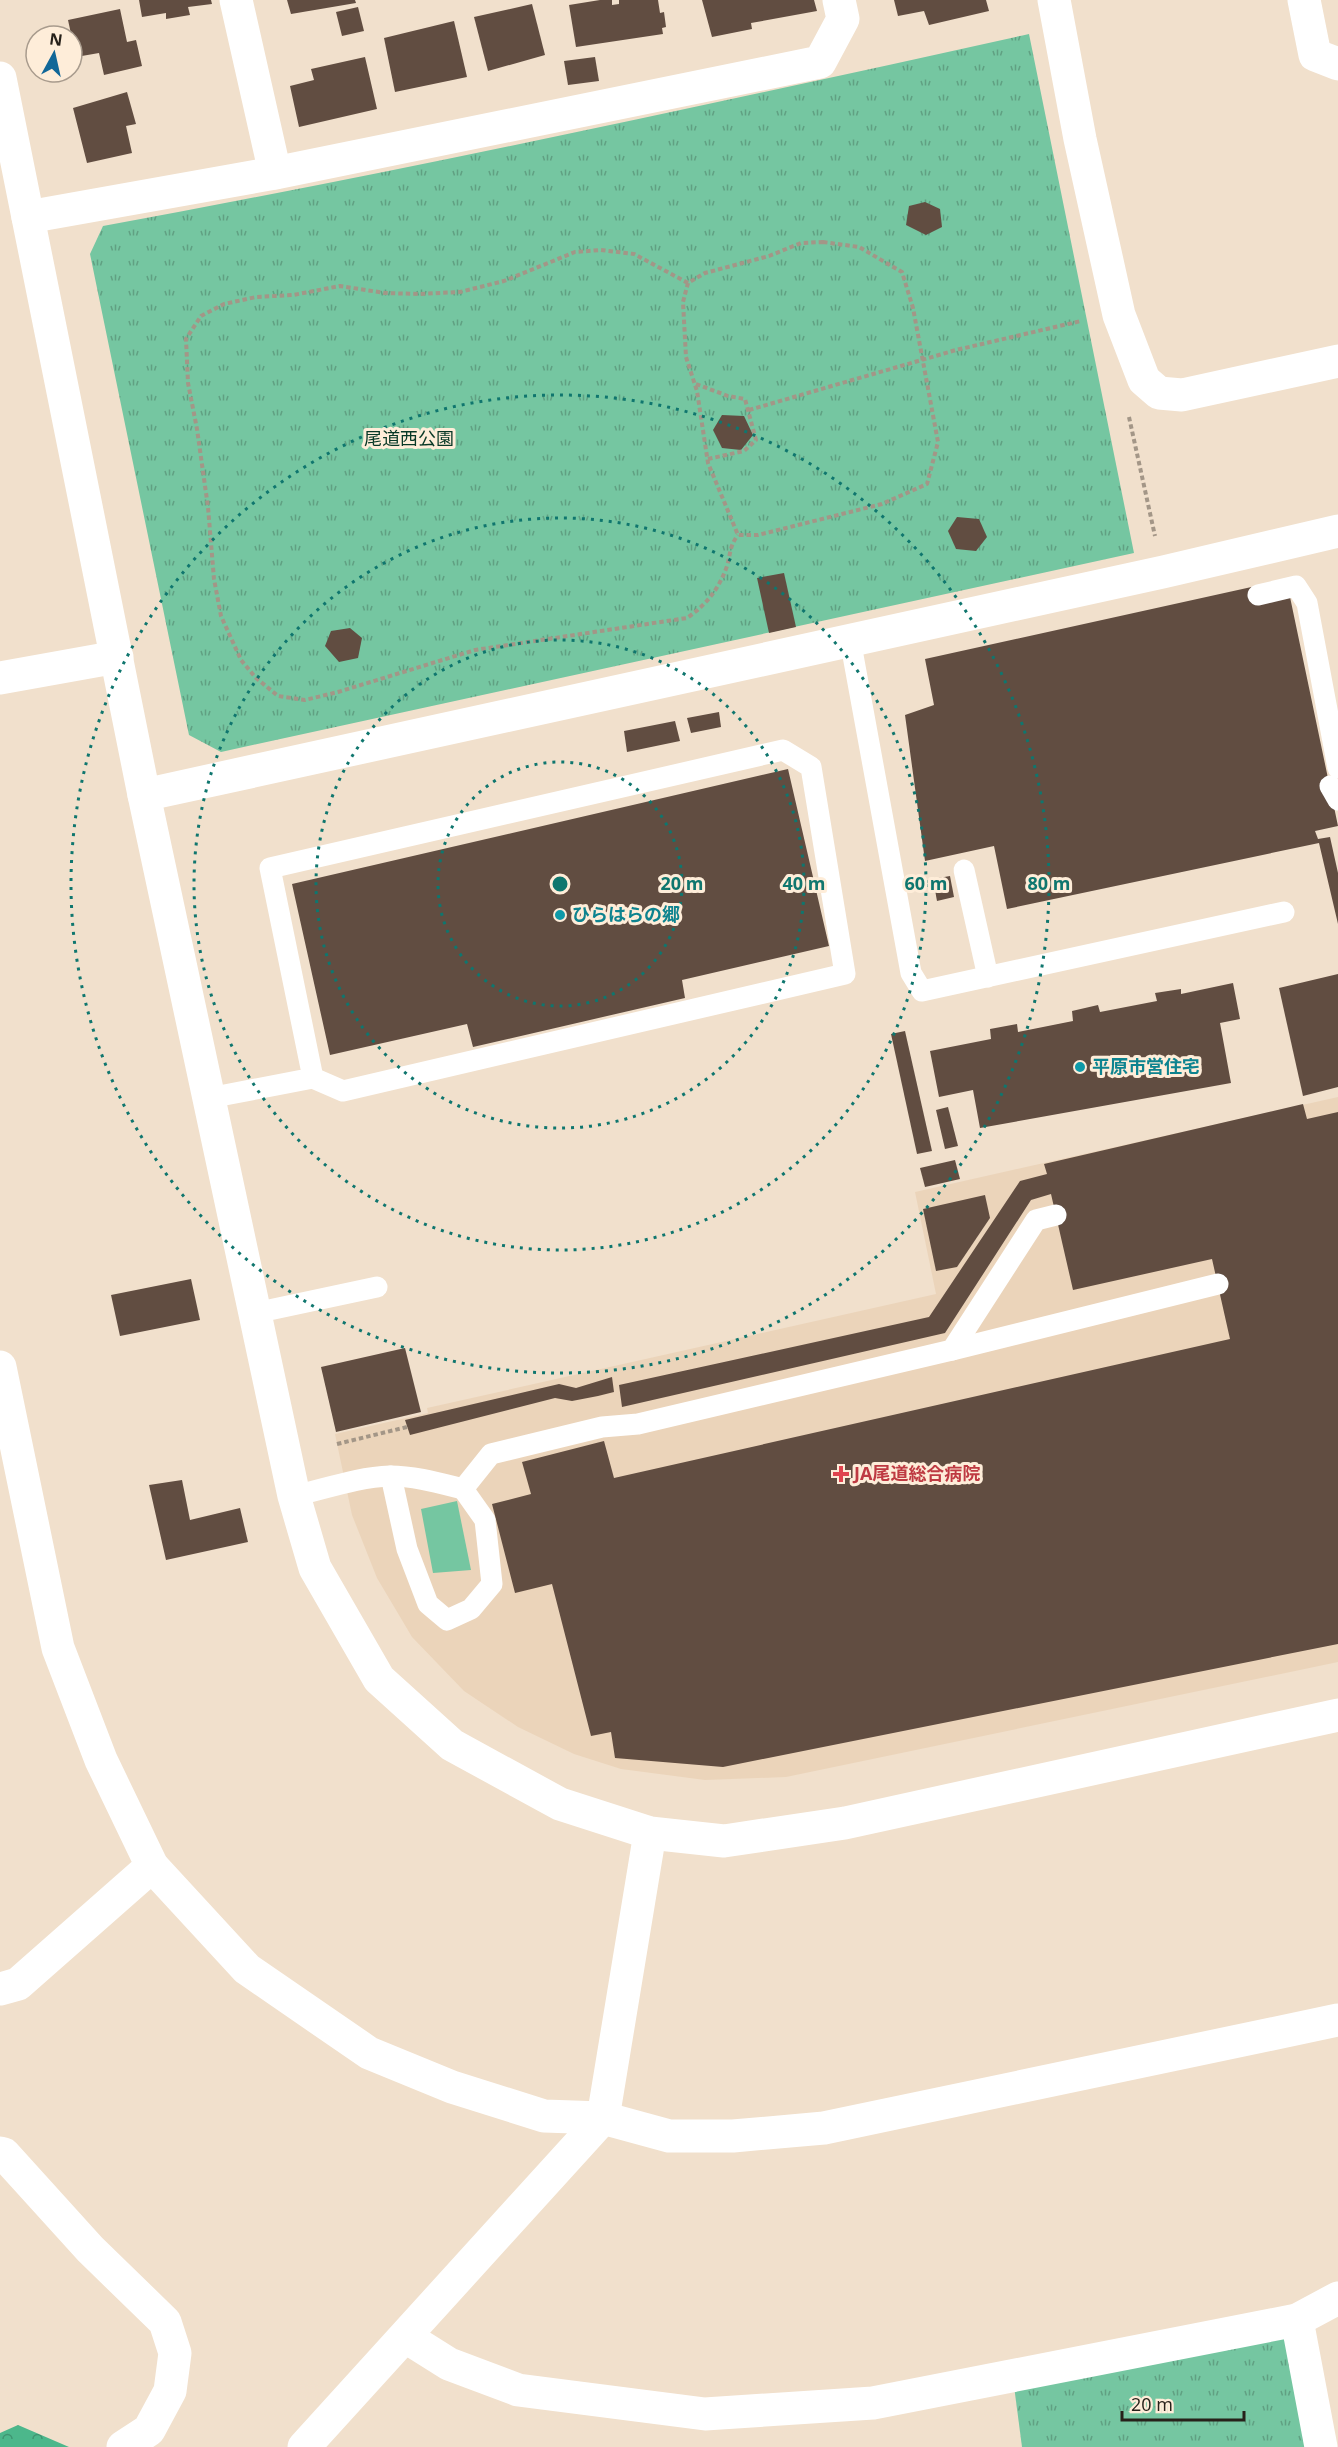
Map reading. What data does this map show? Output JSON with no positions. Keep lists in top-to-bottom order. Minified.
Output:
{"parks":["尾道西公園"],"places":{"other":["ひらはらの郷","平原市営住宅"],"health":["JA尾道総合病院"]},"scale_bar":"20 m","north":"top","rings":["20 m","40 m","60 m","80 m"]}
